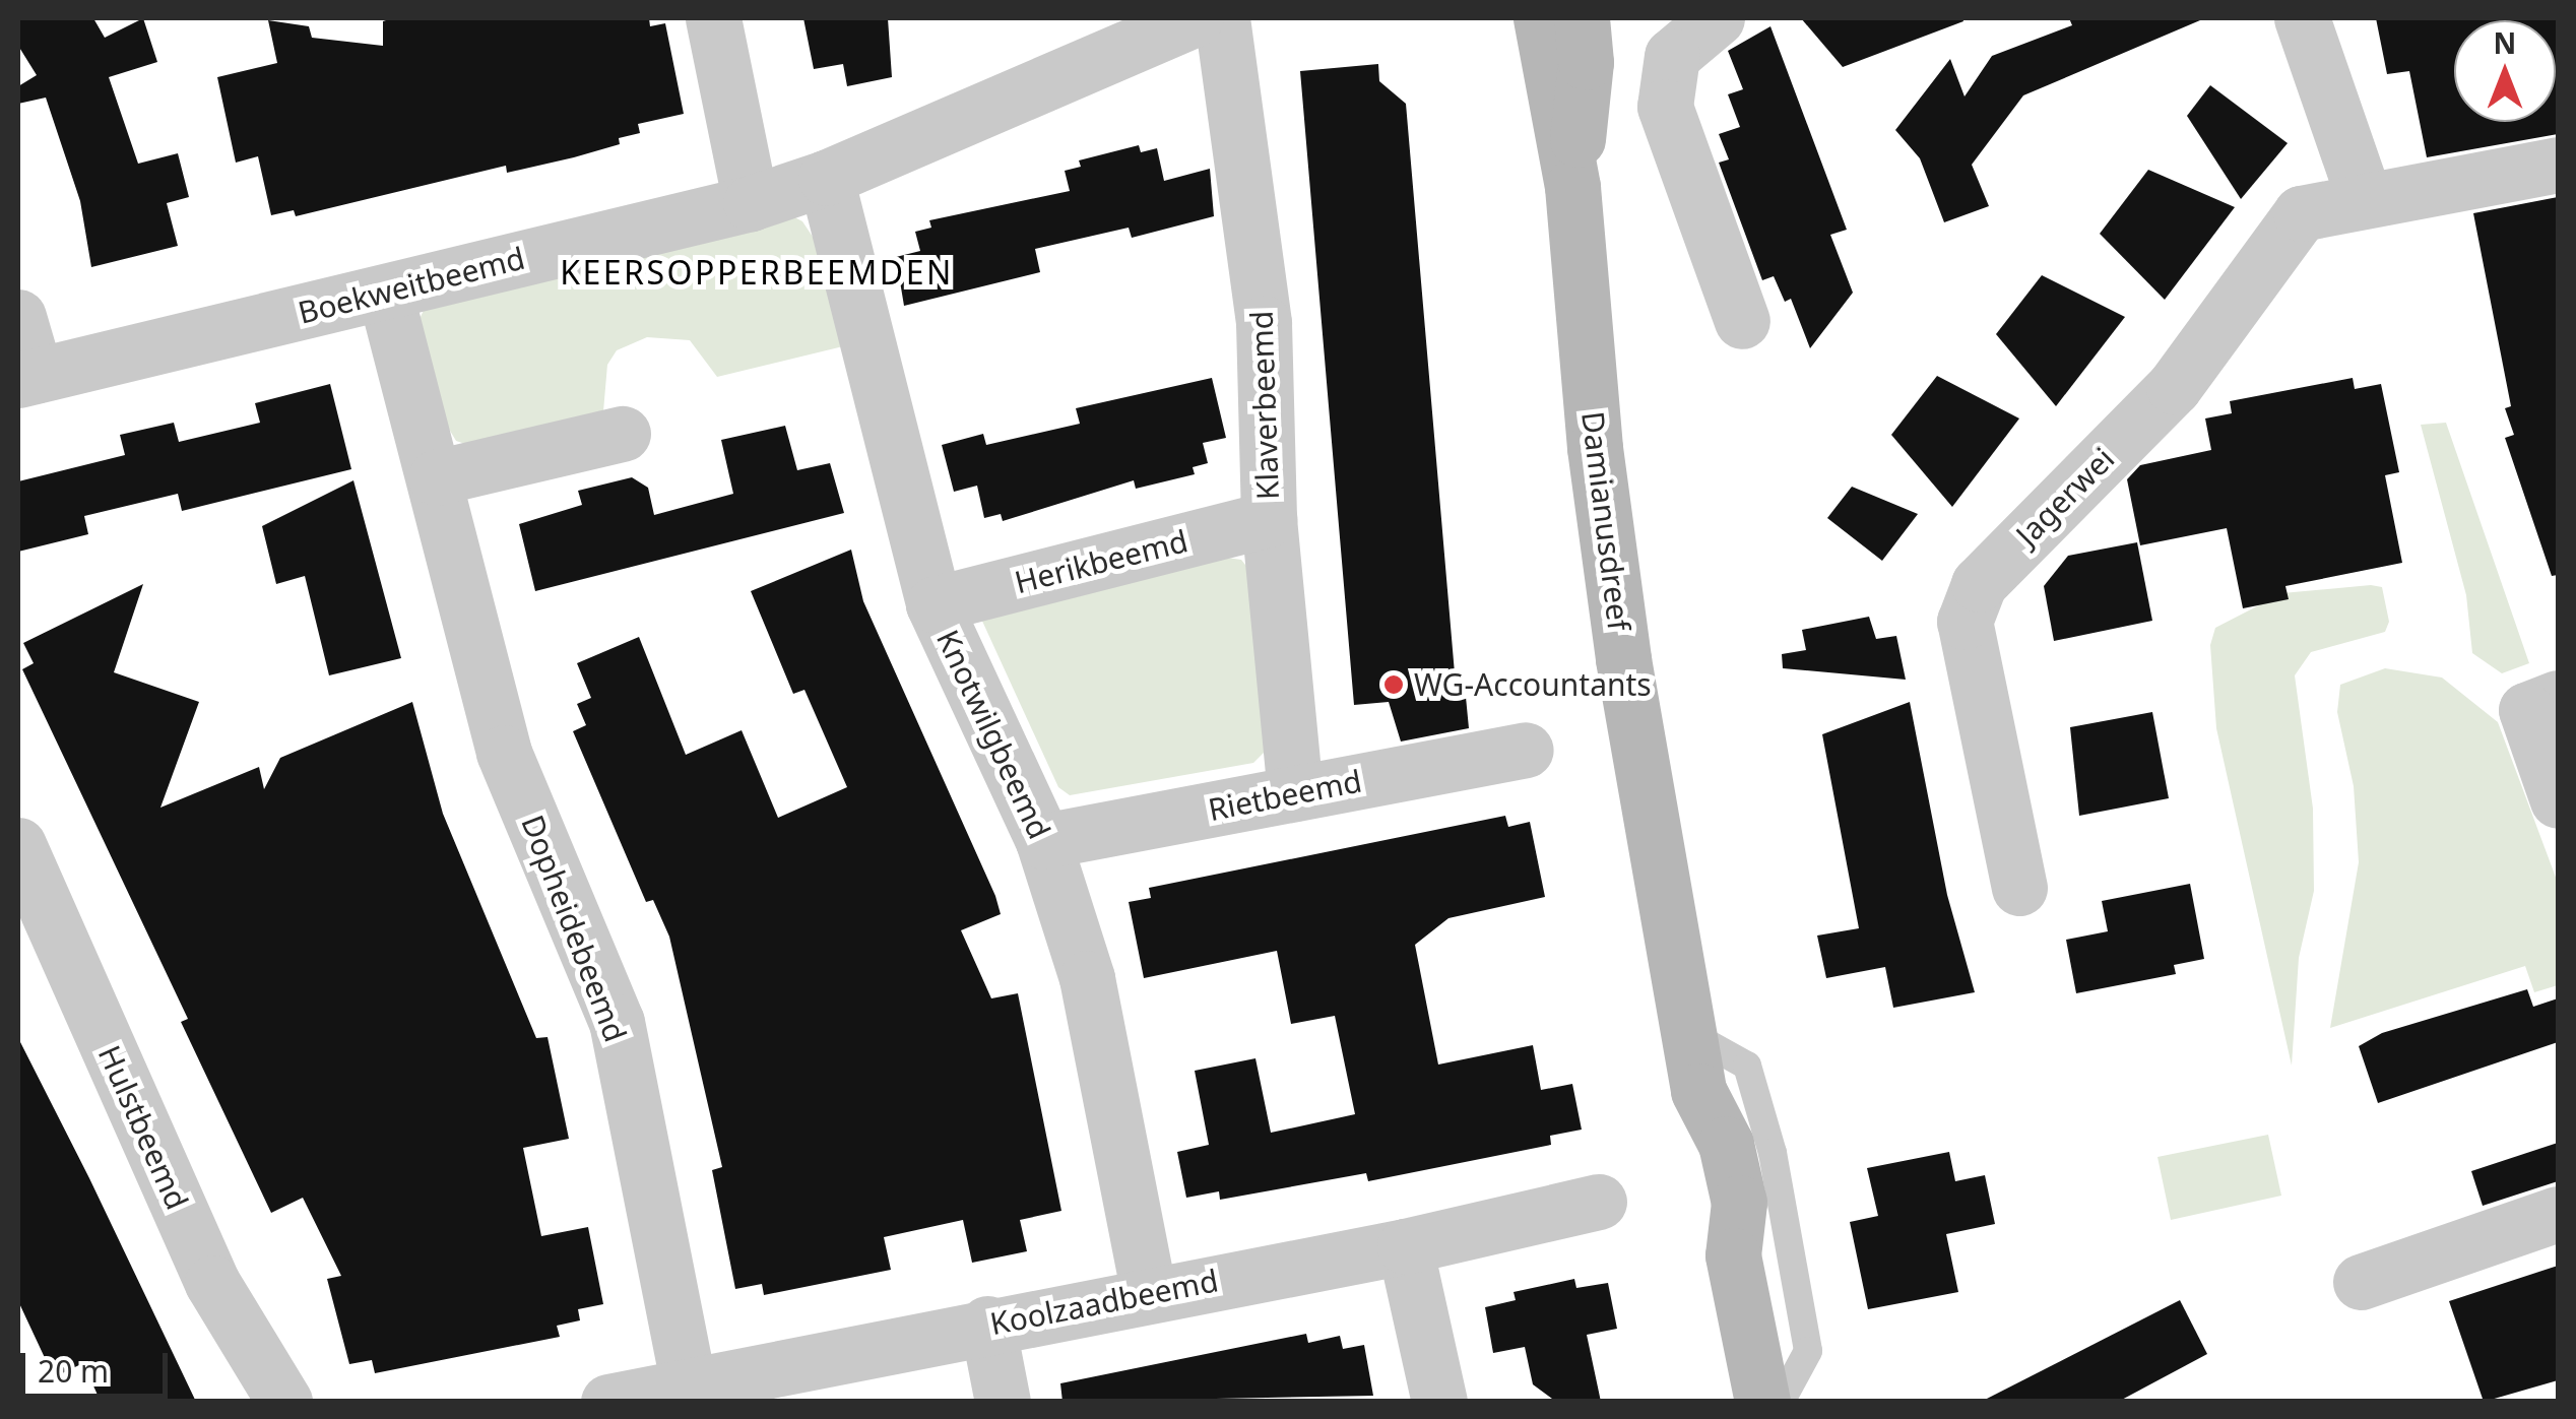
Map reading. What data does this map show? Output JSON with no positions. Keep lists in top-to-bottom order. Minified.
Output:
{"streets":{"street":["Boekweitbeemd","Klaverbeemd","Jagerwei","Damianusdreef","Herikbeemd","Knotwilgbeemd","Rietbeemd","Dopheidebeemd","Hulstbeemd","Koolzaadbeemd"]},"crossings":[["Boekweitbeemd","Knotwilgbeemd"],["Boekweitbeemd","Dopheidebeemd"],["Klaverbeemd","Herikbeemd"],["Klaverbeemd","Rietbeemd"],["Herikbeemd","Knotwilgbeemd"],["Knotwilgbeemd","Rietbeemd"],["Knotwilgbeemd","Koolzaadbeemd"],["Dopheidebeemd","Koolzaadbeemd"]],"districts":["KEERSOPPERBEEMDEN"],"places":["WG-Accountants"],"scale_bar":"20 m","north":"top"}
